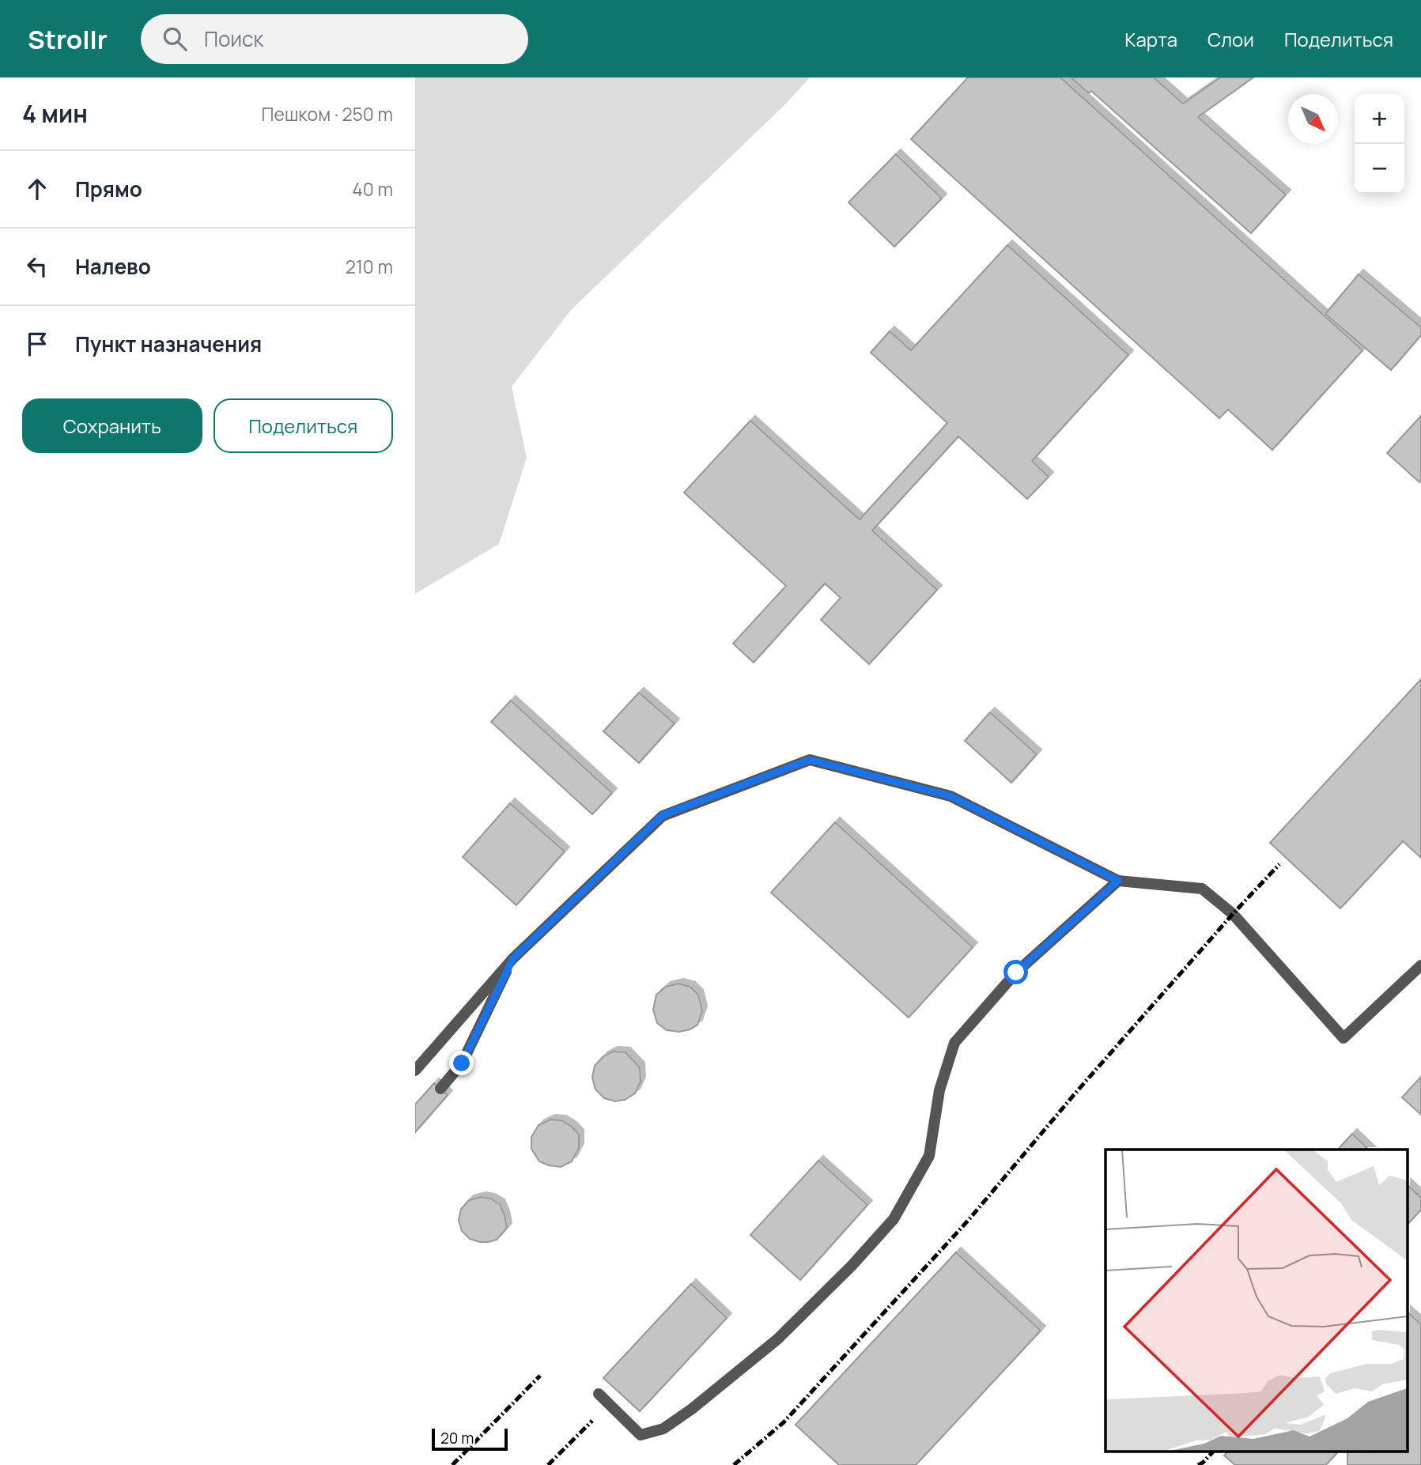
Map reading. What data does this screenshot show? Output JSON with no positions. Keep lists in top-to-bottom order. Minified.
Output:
{"scale_bar":"20 m","north":"bottom right","page":{"header":"Strollr","search":"Поиск","nav":["Карта","Слои","Поделиться"],"heading":["4 мин","Пешком · 250 m"],"map_buttons":["+","−"],"list":[["Прямо","40 m"],["Налево","210 m"],"Пункт назначения"],"buttons":["Сохранить","Поделиться"],"scale":"20 m"}}
